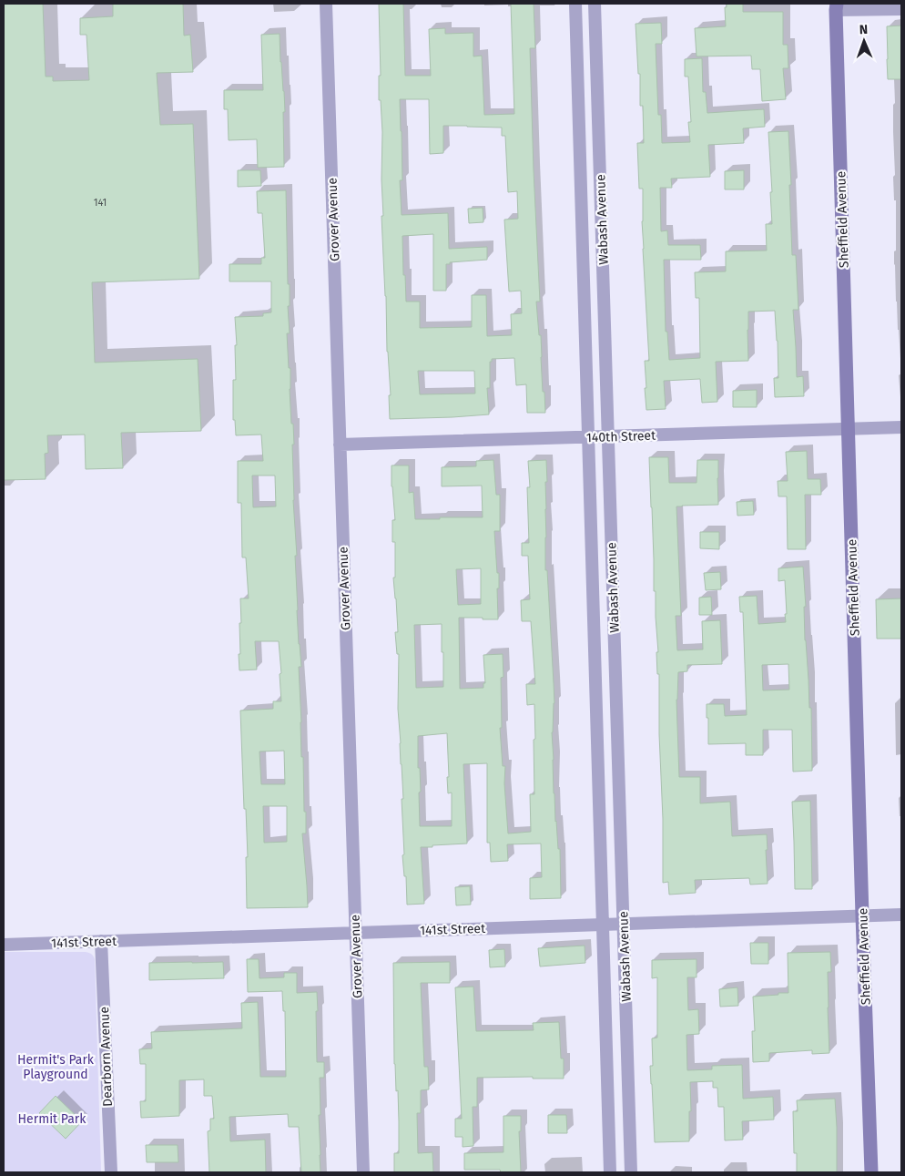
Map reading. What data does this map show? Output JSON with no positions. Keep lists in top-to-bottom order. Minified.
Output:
{"streets":{"street":["Grover Avenue","Wabash Avenue","Sheffield Avenue","140th Street","141st Street","Dearborn Avenue"]},"crossings":[["Grover Avenue","140th Street"],["Grover Avenue","141st Street"],["Wabash Avenue","140th Street"],["Wabash Avenue","141st Street"],["Sheffield Avenue","140th Street"],["Sheffield Avenue","141st Street"],["141st Street","Dearborn Avenue"]],"parks":["Hermit's Park Playground","Hermit Park"],"house_numbers":["141"],"north":"top"}
